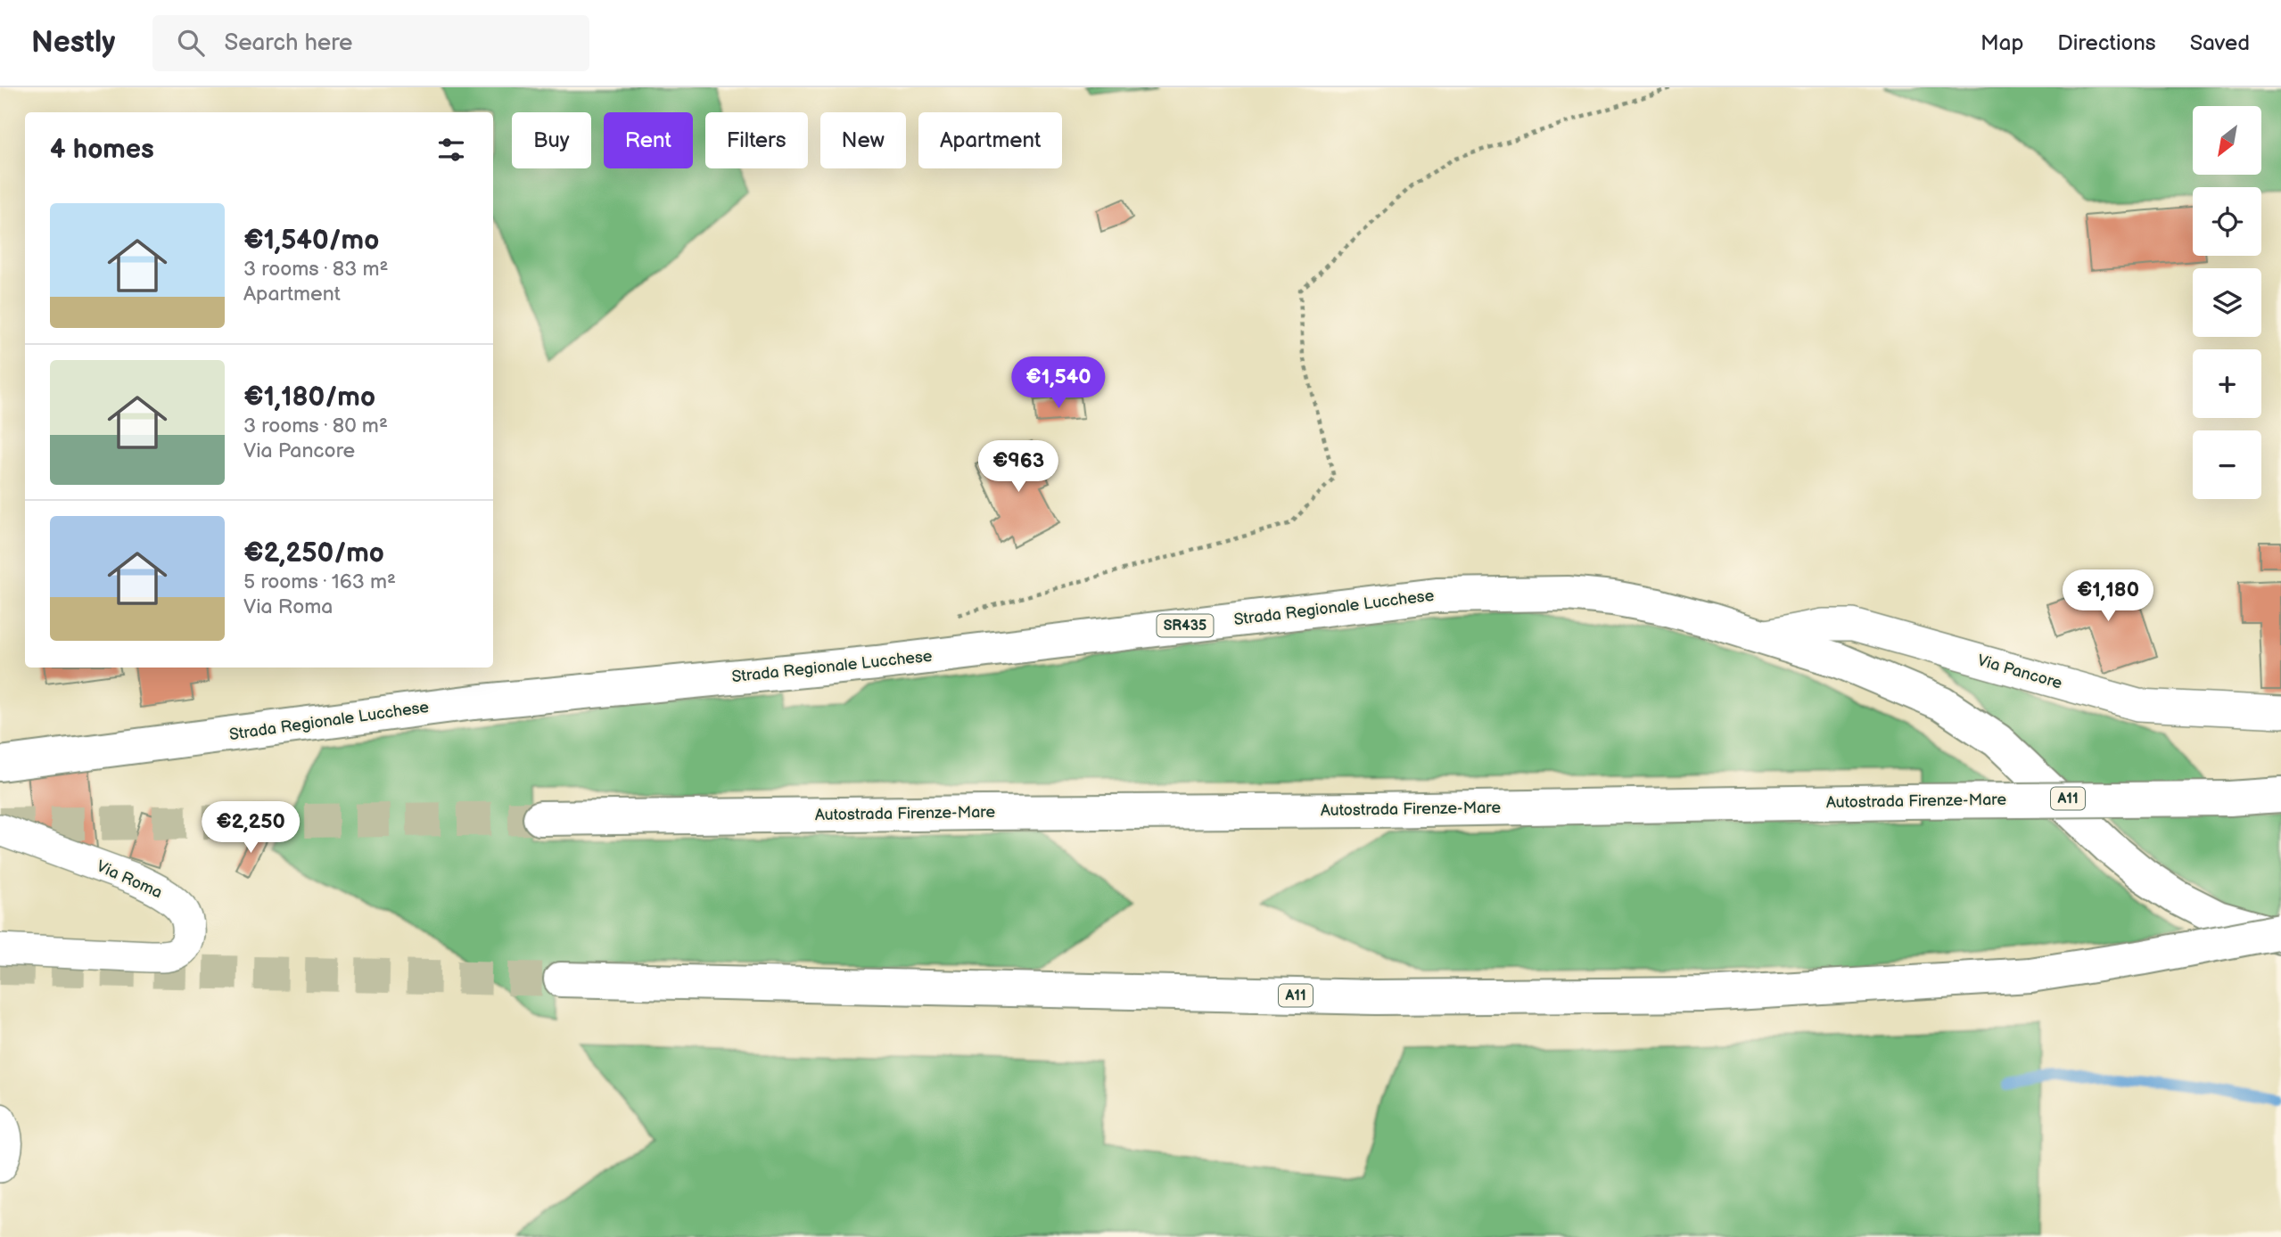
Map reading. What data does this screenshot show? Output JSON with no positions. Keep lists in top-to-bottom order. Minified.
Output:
{"streets":{"main road":["Strada Regionale Lucchese","SR435","A11","Autostrada Firenze-Mare"],"street":["Via Pancore","Via Roma"]},"crossings":[["Strada Regionale Lucchese","Via Pancore"]],"north":"bottom left","page":{"header":"Nestly","search":"Search here","nav":["Map","Directions","Saved"],"map_buttons":["+","−"],"chip":["Buy","Rent","Filters","New","Apartment"],"heading":"4 homes","list":[{"name":"€1,540/mo","note":"3 rooms · 83 m² · Apartment"},{"name":"€1,180/mo","note":"3 rooms · 80 m² · Via Pancore"},{"name":"€2,250/mo","note":"5 rooms · 163 m² · Via Roma"}],"price":["€1,540","€963","€1,180","€2,250"]}}
